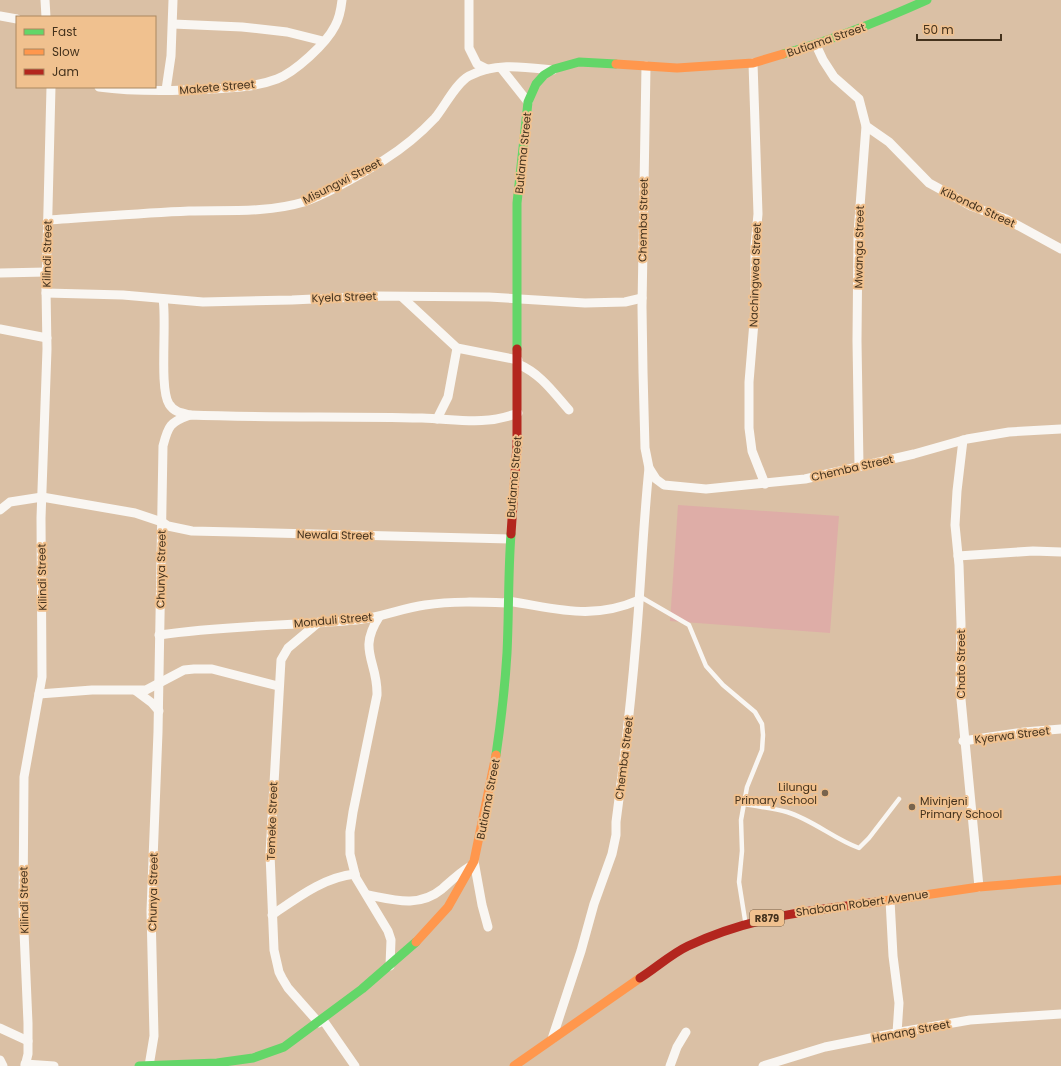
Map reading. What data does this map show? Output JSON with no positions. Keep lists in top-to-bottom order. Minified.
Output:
{"streets":{"street":["Butiama Street","Makete Street","Misungwi Street","Kibondo Street","Chemba Street","Mwanga Street","Kilindi Street","Nachingwea Street","Kyela Street","Newala Street","Chunya Street","Monduli Street","Chato Street","Kyerwa Street","Temeke Street","Shabaan Robert Avenue","R879","Hanang Street"]},"crossings":[["Butiama Street","Misungwi Street"],["Butiama Street","Chemba Street"],["Butiama Street","Mwanga Street"],["Butiama Street","Nachingwea Street"],["Butiama Street","Kyela Street"],["Butiama Street","Newala Street"],["Butiama Street","Chunya Street"],["Butiama Street","Monduli Street"],["Butiama Street","Temeke Street"],["Misungwi Street","Kilindi Street"],["Kibondo Street","Mwanga Street"],["Chemba Street","Mwanga Street"],["Chemba Street","Nachingwea Street"],["Chemba Street","Kyela Street"],["Chemba Street","Monduli Street"],["Chemba Street","Chato Street"],["Chemba Street","Shabaan Robert Avenue"],["Kilindi Street","Kyela Street"],["Kilindi Street","Newala Street"],["Newala Street","Chunya Street"],["Chunya Street","Monduli Street"],["Monduli Street","Temeke Street"],["Chato Street","Kyerwa Street"],["Chato Street","Shabaan Robert Avenue"]],"places":["Lilungu Primary School","Mivinjeni Primary School"],"legend":["Fast","Slow","Jam"],"scale_bar":"50 m"}
